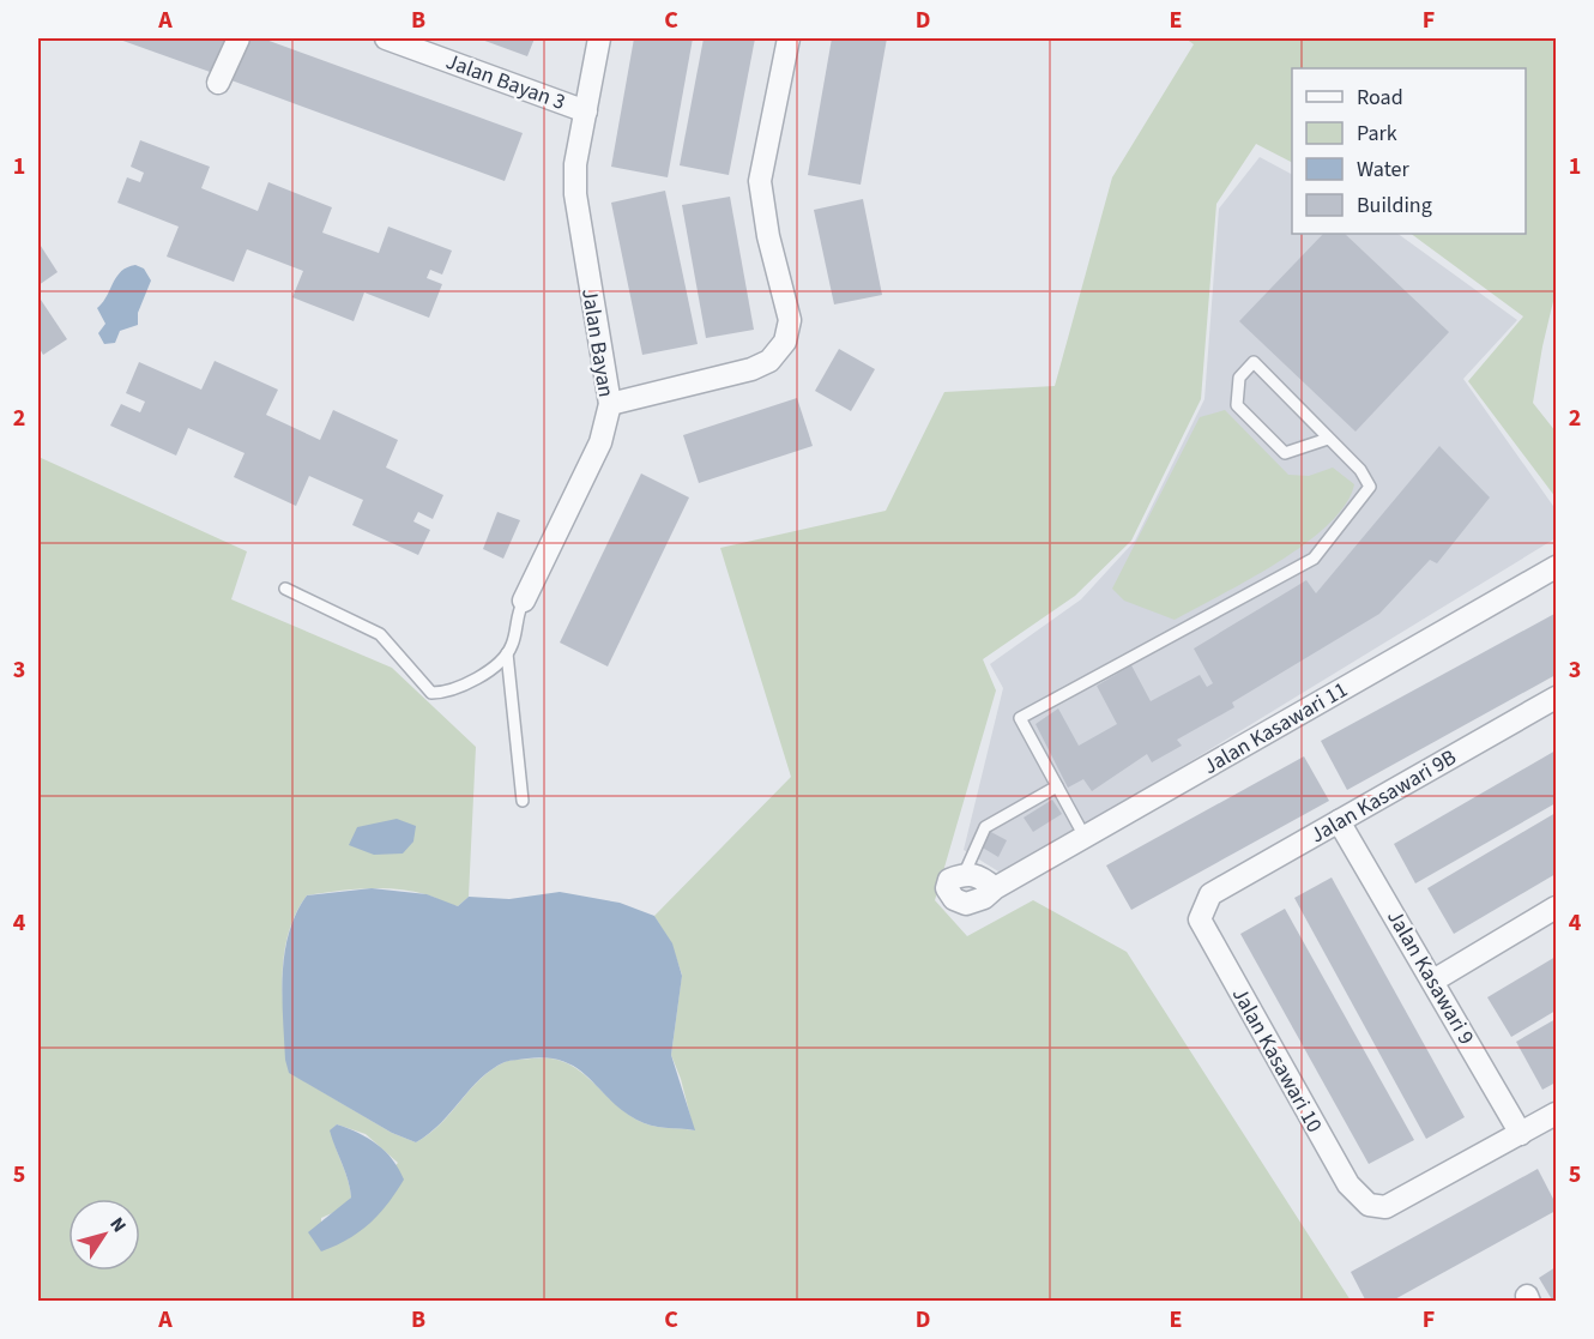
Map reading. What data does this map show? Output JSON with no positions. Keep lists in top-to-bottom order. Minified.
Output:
{"streets":{"street":["Jalan Bayan 3","Jalan Bayan","Jalan Kasawari 11","Jalan Kasawari 9B","Jalan Kasawari 9","Jalan Kasawari 10"]},"crossings":[["Jalan Bayan 3","Jalan Bayan"],["Jalan Kasawari 9B","Jalan Kasawari 9"],["Jalan Kasawari 9B","Jalan Kasawari 10"],["Jalan Kasawari 9","Jalan Kasawari 10"]],"legend":["Road","Park","Water","Building"],"north":"top right","grid":{"columns":["A","B","C","D","E","F"],"rows":["1","2","3","4","5"]}}
